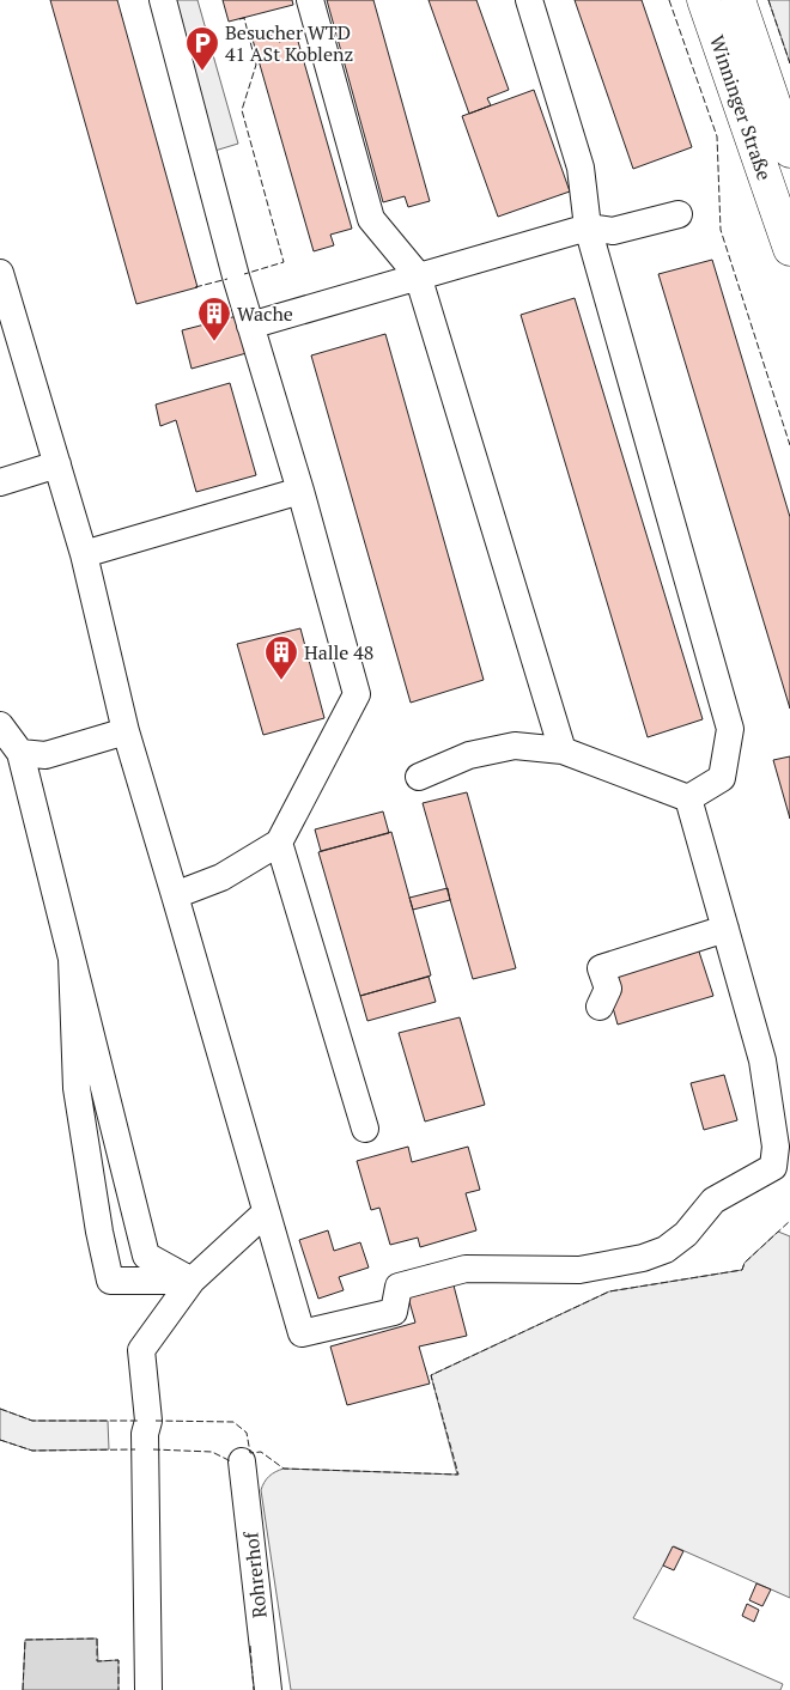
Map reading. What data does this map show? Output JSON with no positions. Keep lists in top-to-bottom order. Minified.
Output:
{"streets":{"main road":["Winninger Straße"],"street":["Rohrerhof"]},"places":{"parking":["Besucher WTD 41 ASt Koblenz"],"building":["Wache","Halle 48"]}}
